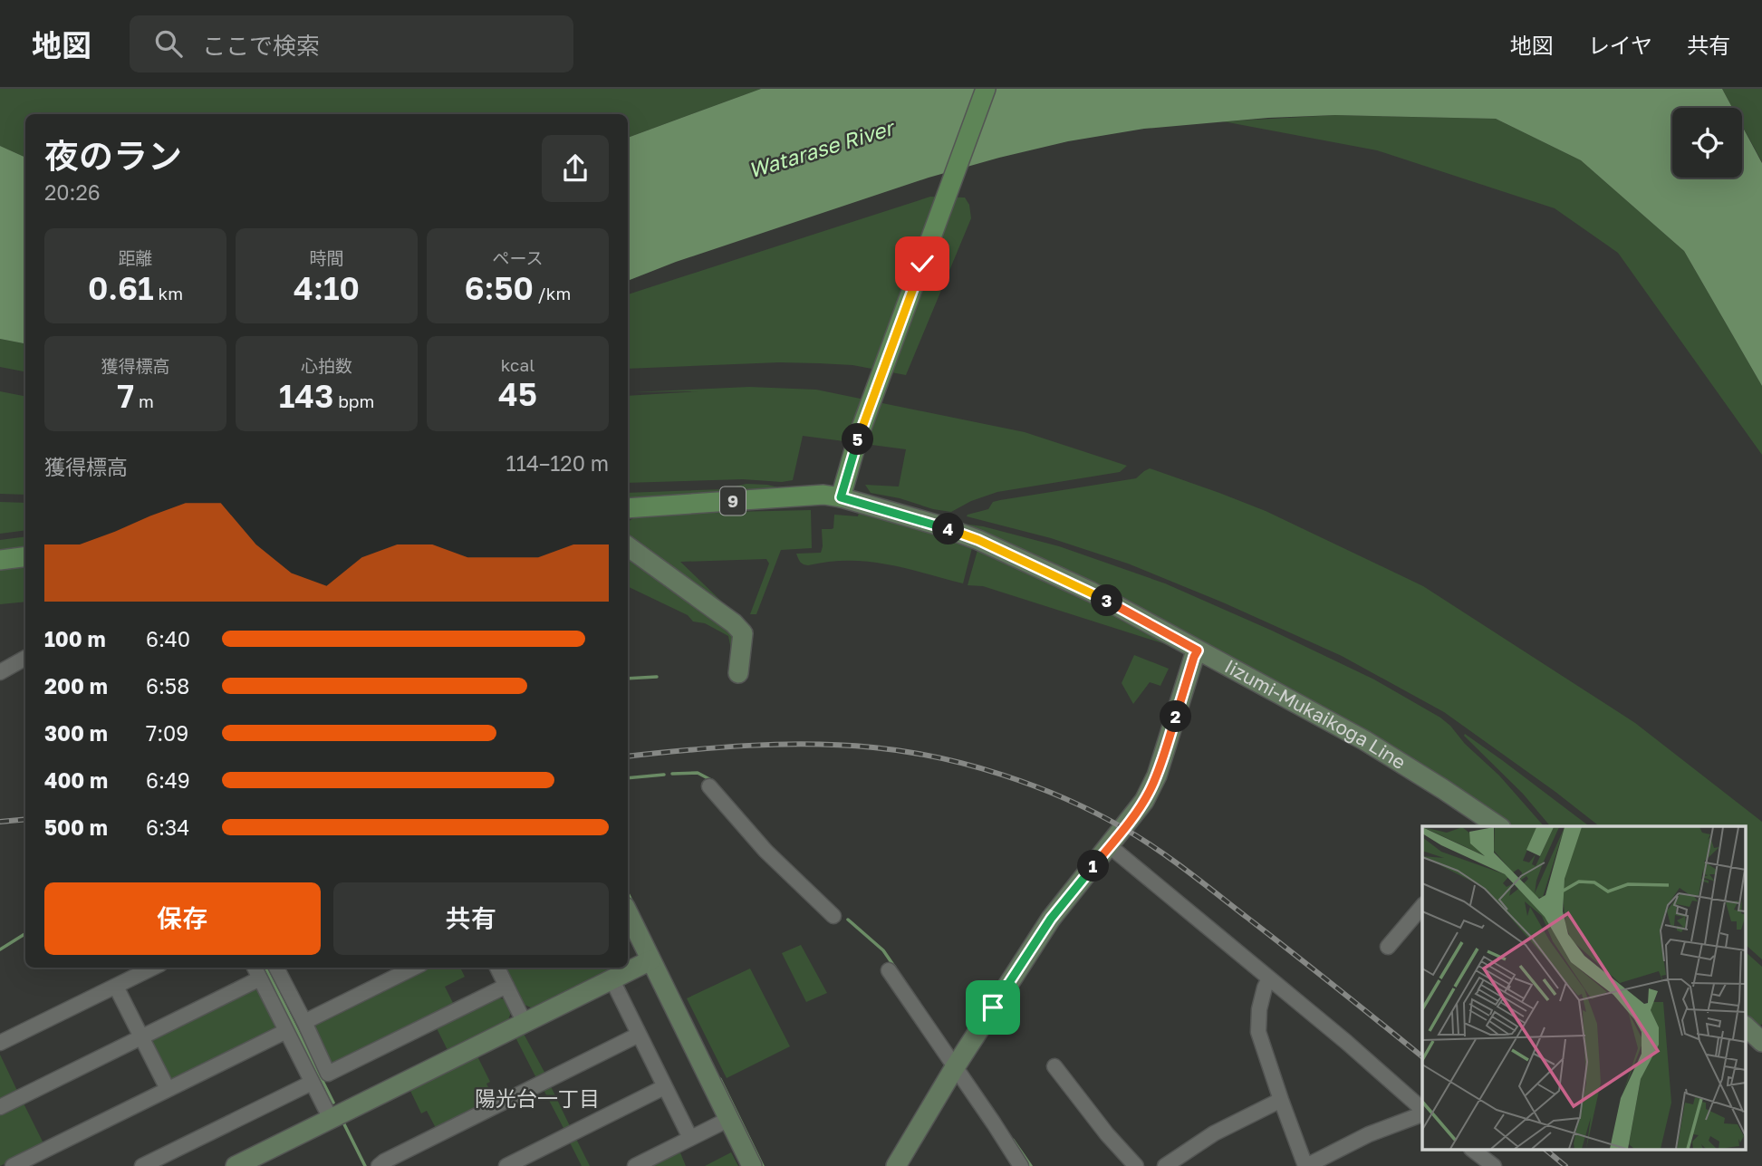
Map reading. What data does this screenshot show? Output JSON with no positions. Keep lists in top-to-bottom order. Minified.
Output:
{"streets":{"main road":["9"],"street":["Iizumi-Mukaikoga Line"]},"crossings":[["9","Iizumi-Mukaikoga Line"]],"districts":["陽光台一丁目"],"water":["Watarase River"],"page":{"header":"地図","search":"ここで検索","nav":["地図","レイヤ","共有"],"heading":["夜のラン","20:26"],"stats":[["距離","0.61 km"],["時間","4:10"],["ペース","6:50 /km"],["獲得標高","7 m"],["心拍数","143 bpm"],["kcal","45"]],"pins":["5","4","3","2","1"],"chart":["獲得標高","114–120 m"],"list":[{"name":"100 m","note":"6:40"},{"name":"200 m","note":"6:58"},{"name":"300 m","note":"7:09"},{"name":"400 m","note":"6:49"},{"name":"500 m","note":"6:34"}],"buttons":["保存","共有"]}}
